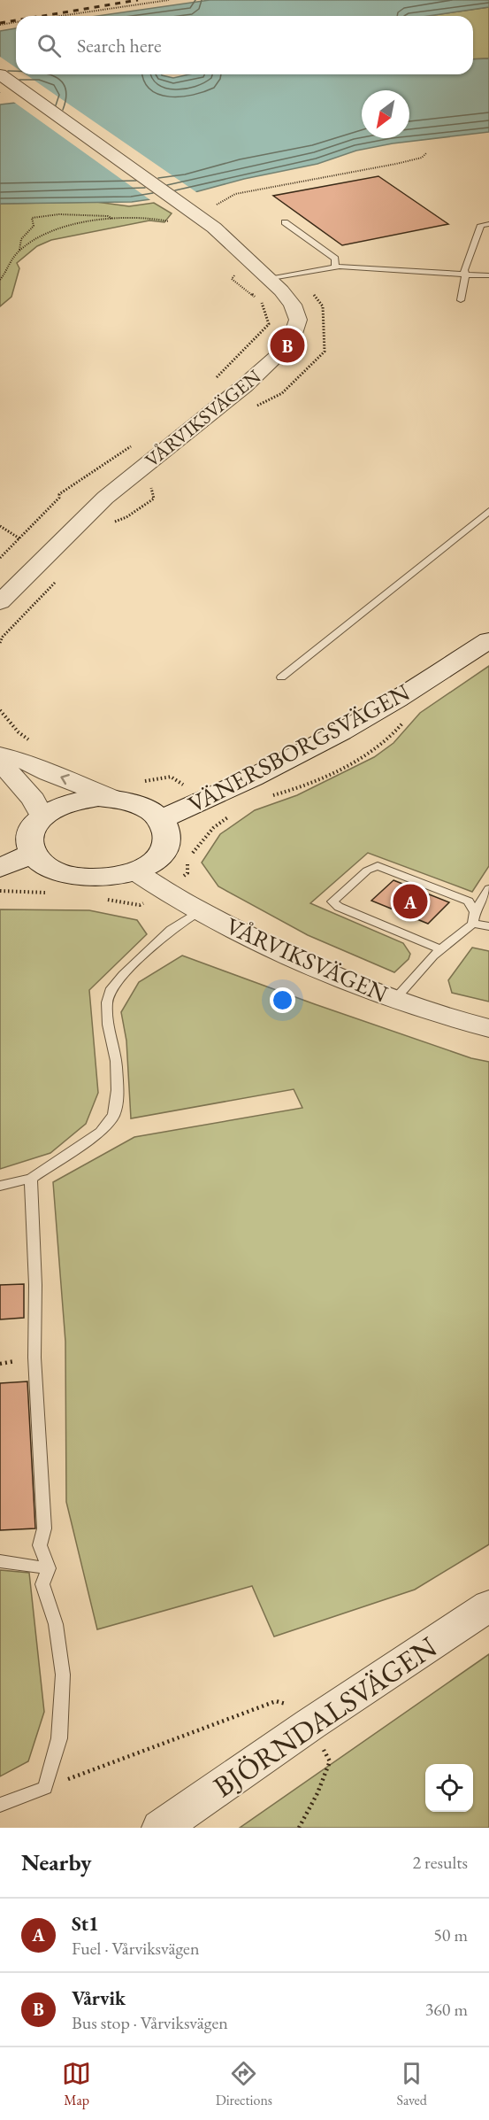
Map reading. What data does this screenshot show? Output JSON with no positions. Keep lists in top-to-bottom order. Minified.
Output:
{"streets":{"main road":["VÄNERSBORGSVÄGEN"],"street":["VÅRVIKSVÄGEN","BJÖRNDALSVÄGEN"]},"crossings":[["VÅRVIKSVÄGEN","VÄNERSBORGSVÄGEN"]],"north":"bottom left","page":{"search":"Search here","pins":["B","A"],"heading":["Nearby","2 results"],"list":[{"mark":"A","name":"St1","note":"Fuel · Vårviksvägen","value":"50 m"},{"mark":"B","name":"Vårvik","note":"Bus stop · Vårviksvägen","value":"360 m"}],"nav":["Map","Directions","Saved"]}}
